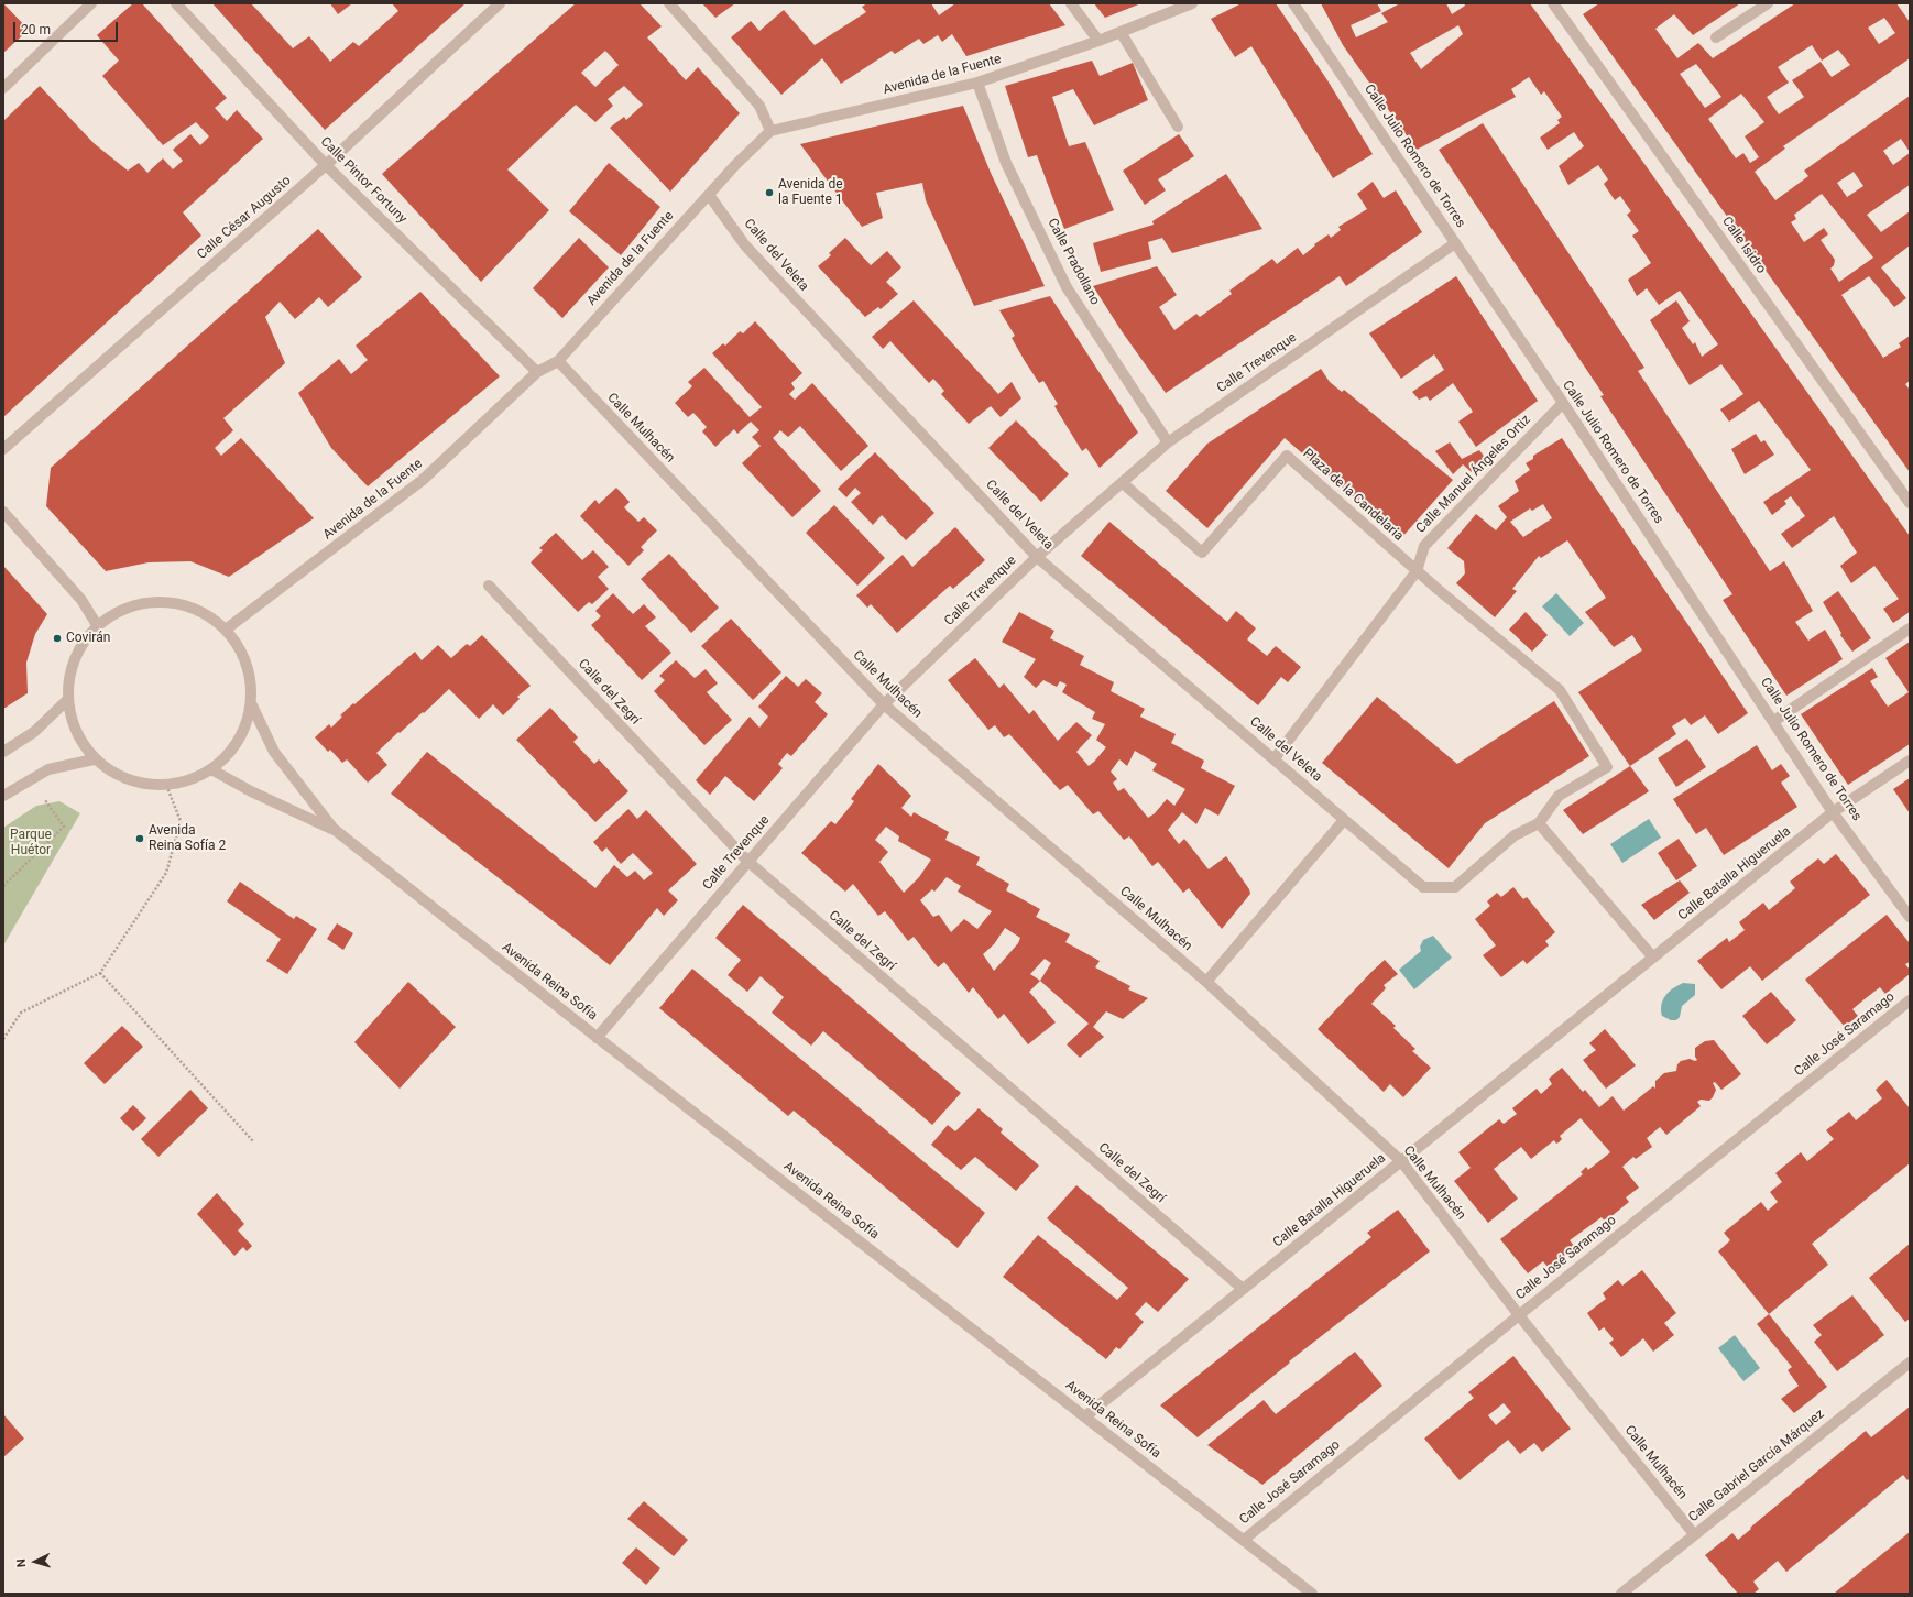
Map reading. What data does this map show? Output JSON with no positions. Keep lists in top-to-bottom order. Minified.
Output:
{"streets":{"street":["Avenida de la Fuente","Calle Julio Romero de Torres","Calle Pintor Fortuny","Calle César Augusto","Calle Isidro","Calle del Veleta","Calle Pradollano","Calle Trevenque","Calle Mulhacén","Calle Manuel Ángeles Ortiz","Plaza de la Candelaria","Calle del Zegrí","Calle Batalla Higueruela","Avenida Reina Sofía","Calle José Saramago","Calle Gabriel García Márquez"]},"crossings":[["Avenida de la Fuente","Calle Pintor Fortuny"],["Avenida de la Fuente","Calle del Veleta"],["Avenida de la Fuente","Calle Pradollano"],["Avenida de la Fuente","Calle Mulhacén"],["Calle Julio Romero de Torres","Calle Trevenque"],["Calle Julio Romero de Torres","Calle Manuel Ángeles Ortiz"],["Calle Julio Romero de Torres","Calle Batalla Higueruela"],["Calle Pintor Fortuny","Calle César Augusto"],["Calle del Veleta","Calle Trevenque"],["Calle del Veleta","Plaza de la Candelaria"],["Calle Pradollano","Calle Trevenque"],["Calle Trevenque","Calle Mulhacén"],["Calle Trevenque","Plaza de la Candelaria"],["Calle Trevenque","Calle del Zegrí"],["Calle Trevenque","Avenida Reina Sofía"],["Calle Mulhacén","Calle Batalla Higueruela"],["Calle Mulhacén","Calle José Saramago"],["Calle Mulhacén","Calle Gabriel García Márquez"],["Calle Manuel Ángeles Ortiz","Plaza de la Candelaria"],["Calle del Zegrí","Calle Batalla Higueruela"],["Calle Batalla Higueruela","Avenida Reina Sofía"],["Avenida Reina Sofía","Calle José Saramago"]],"parks":["Parque Huétor"],"places":["Avenida de la Fuente 1","Covirán","Avenida Reina Sofía 2"],"scale_bar":"20 m","north":"left"}
